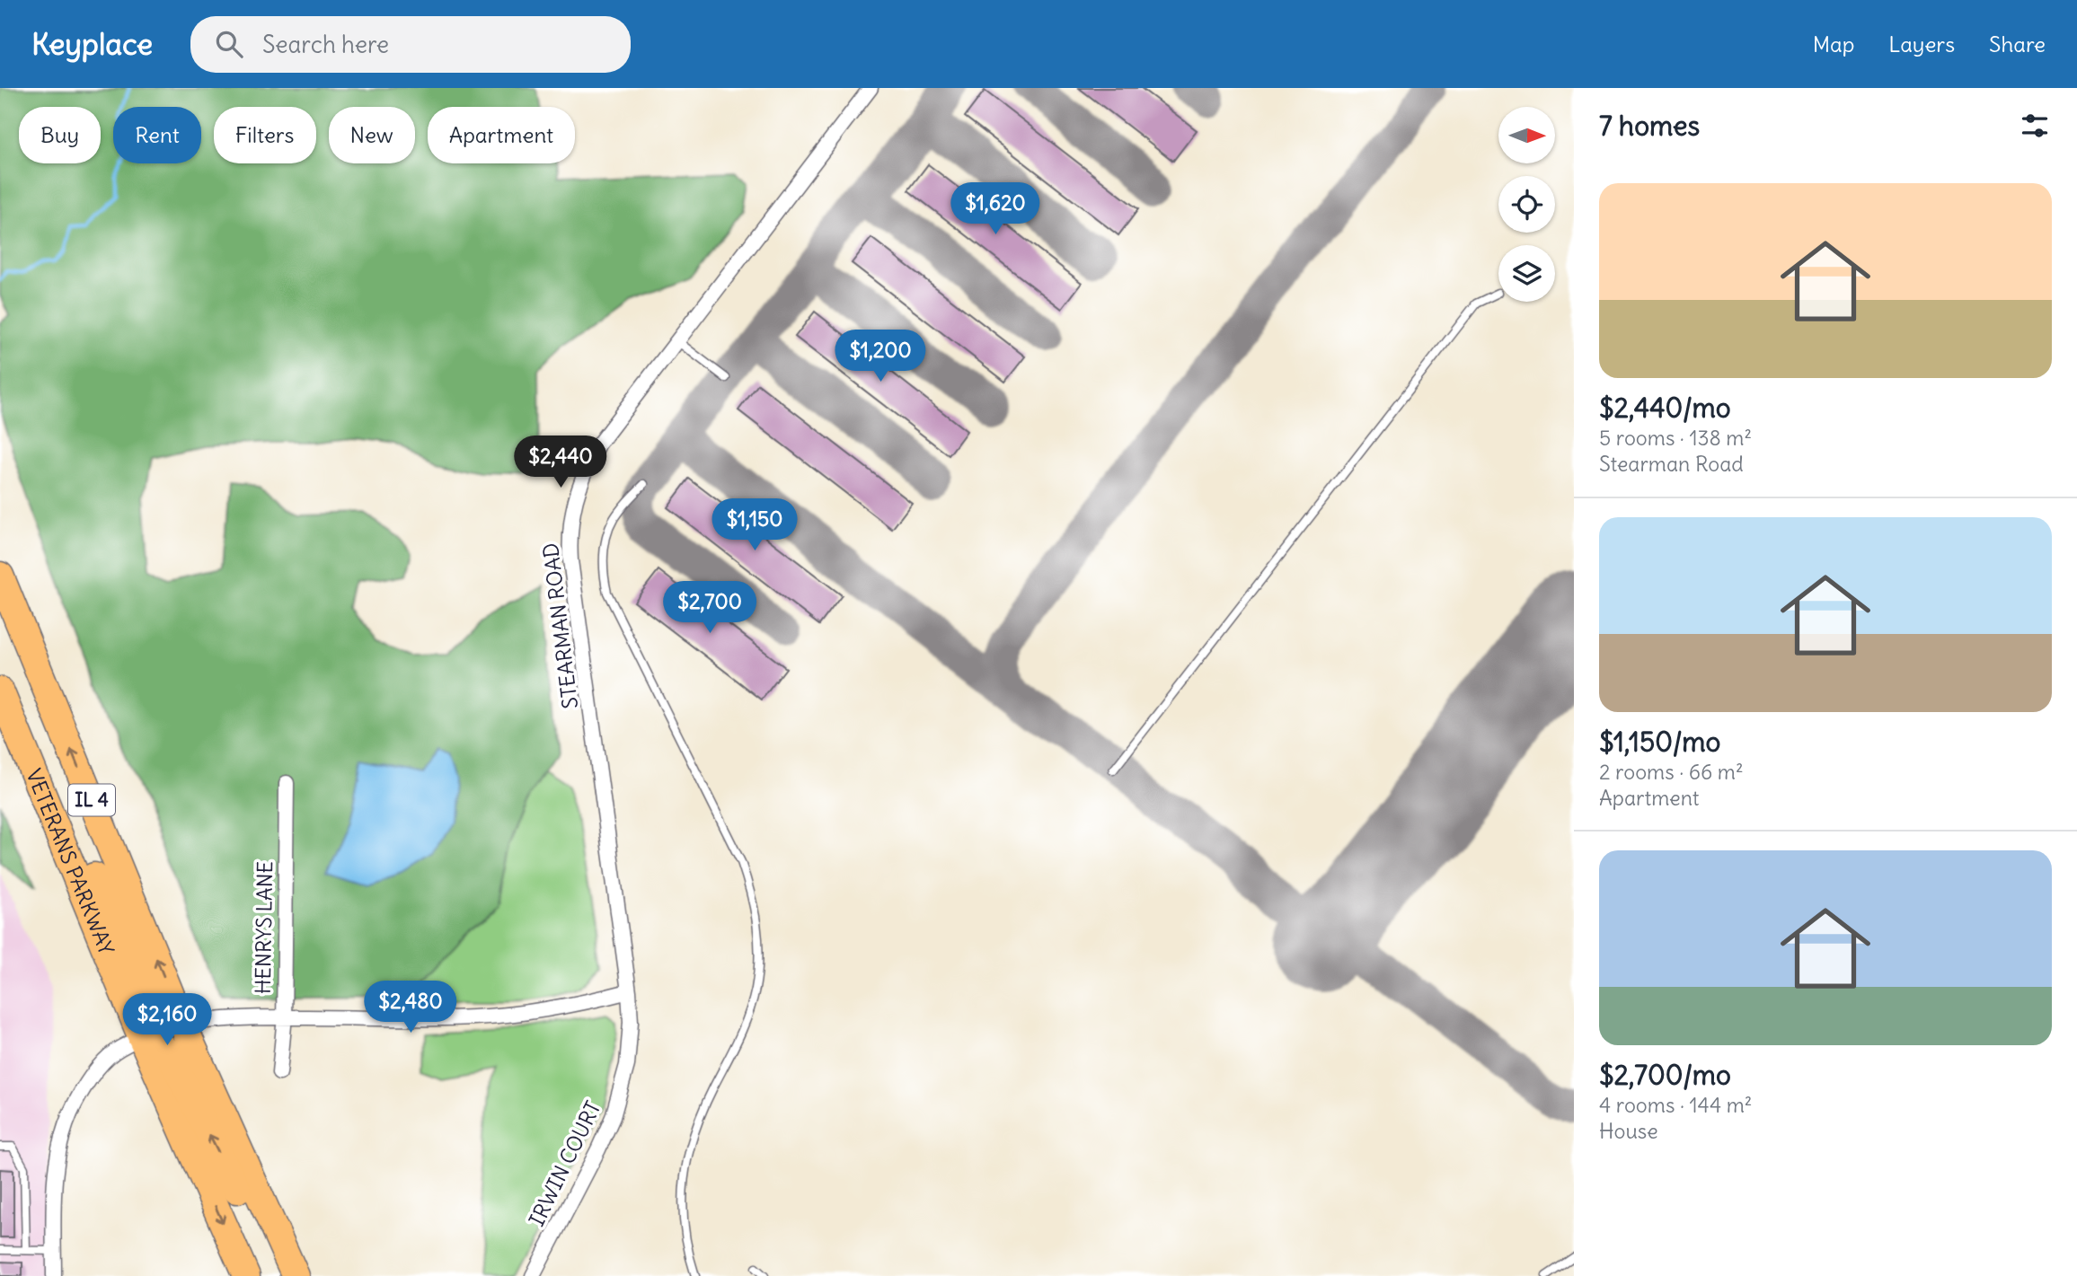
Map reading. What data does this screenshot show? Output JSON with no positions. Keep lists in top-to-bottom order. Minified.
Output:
{"streets":{"highway":["IL 4","VETERANS PARKWAY"],"street":["STEARMAN ROAD","HENRYS LANE","IRWIN COURT"]},"crossings":[["STEARMAN ROAD","IRWIN COURT"]],"north":"right","page":{"header":"Keyplace","search":"Search here","nav":["Map","Layers","Share"],"heading":"7 homes","chip":["Buy","Rent","Filters","New","Apartment"],"list":[{"name":"$2,440/mo","note":"5 rooms · 138 m² · Stearman Road"},{"name":"$1,150/mo","note":"2 rooms · 66 m² · Apartment"},{"name":"$2,700/mo","note":"4 rooms · 144 m² · House"}],"price":["$1,620","$1,200","$2,440","$1,150","$2,700","$2,480","$2,160"]}}
